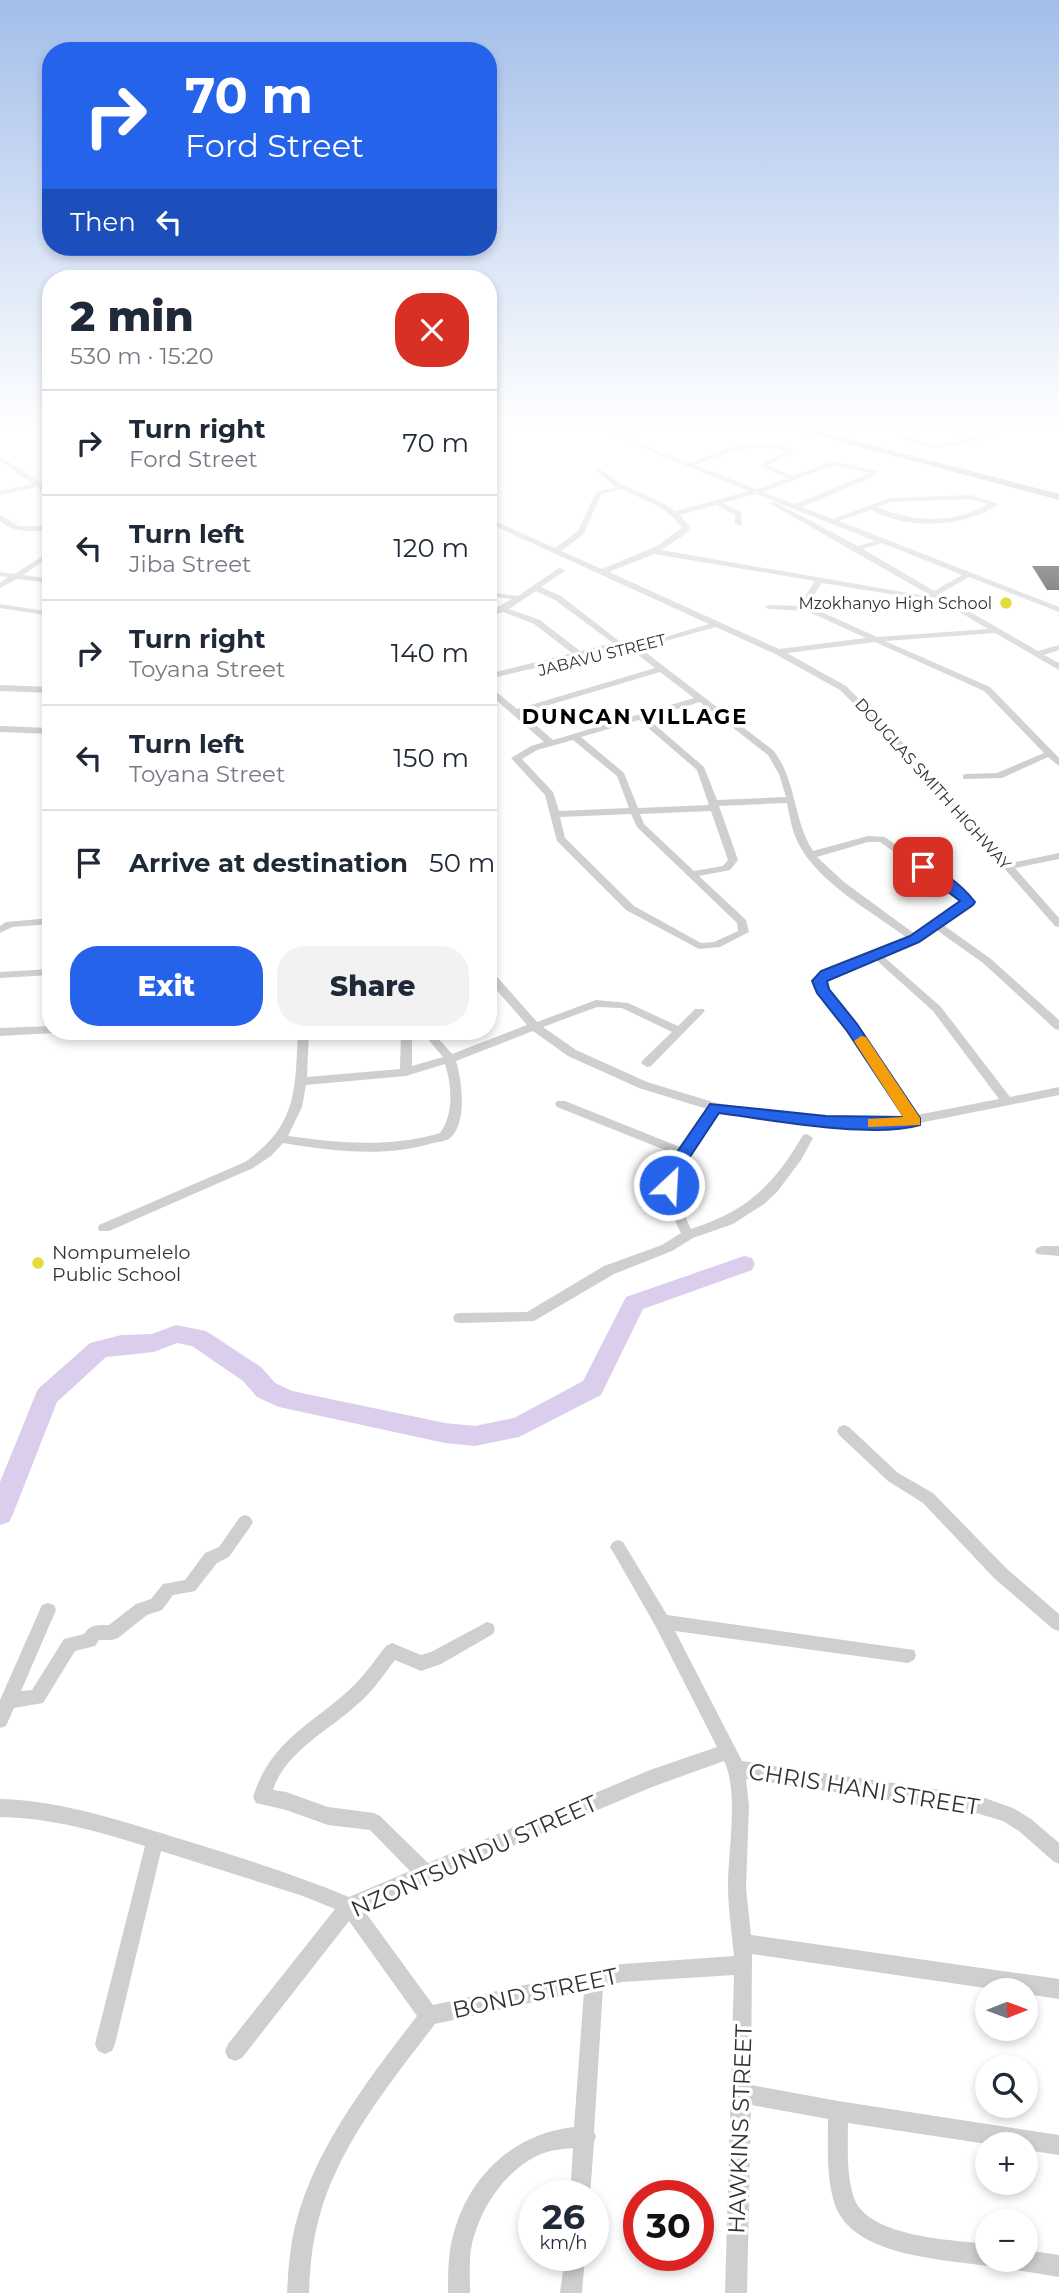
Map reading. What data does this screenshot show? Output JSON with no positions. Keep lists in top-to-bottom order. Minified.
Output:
{"streets":{"street":["JABAVU STREET","DOUGLAS SMITH HIGHWAY","CHRIS HANI STREET","NZONTSUNDU STREET","BOND STREET","HAWKINS STREET"]},"crossings":[["JABAVU STREET","DOUGLAS SMITH HIGHWAY"],["CHRIS HANI STREET","HAWKINS STREET"],["NZONTSUNDU STREET","HAWKINS STREET"],["BOND STREET","HAWKINS STREET"]],"districts":["DUNCAN VILLAGE"],"places":["Mzokhanyo High School","Nompumelelo Public School"],"north":"right","page":{"turn":["70 m","Ford Street"],"then":"Then","heading":["2 min","530 m · 15:20"],"list":[{"name":"Turn right","note":"Ford Street","value":"70 m"},{"name":"Turn left","note":"Jiba Street","value":"120 m"},{"name":"Turn right","note":"Toyana Street","value":"140 m"},{"name":"Turn left","note":"Toyana Street","value":"150 m"},{"name":"Arrive at destination","value":"50 m"}],"buttons":["Exit","Share"],"map_buttons":["+","−"],"speed":"26 km/h","limit":"30"}}
